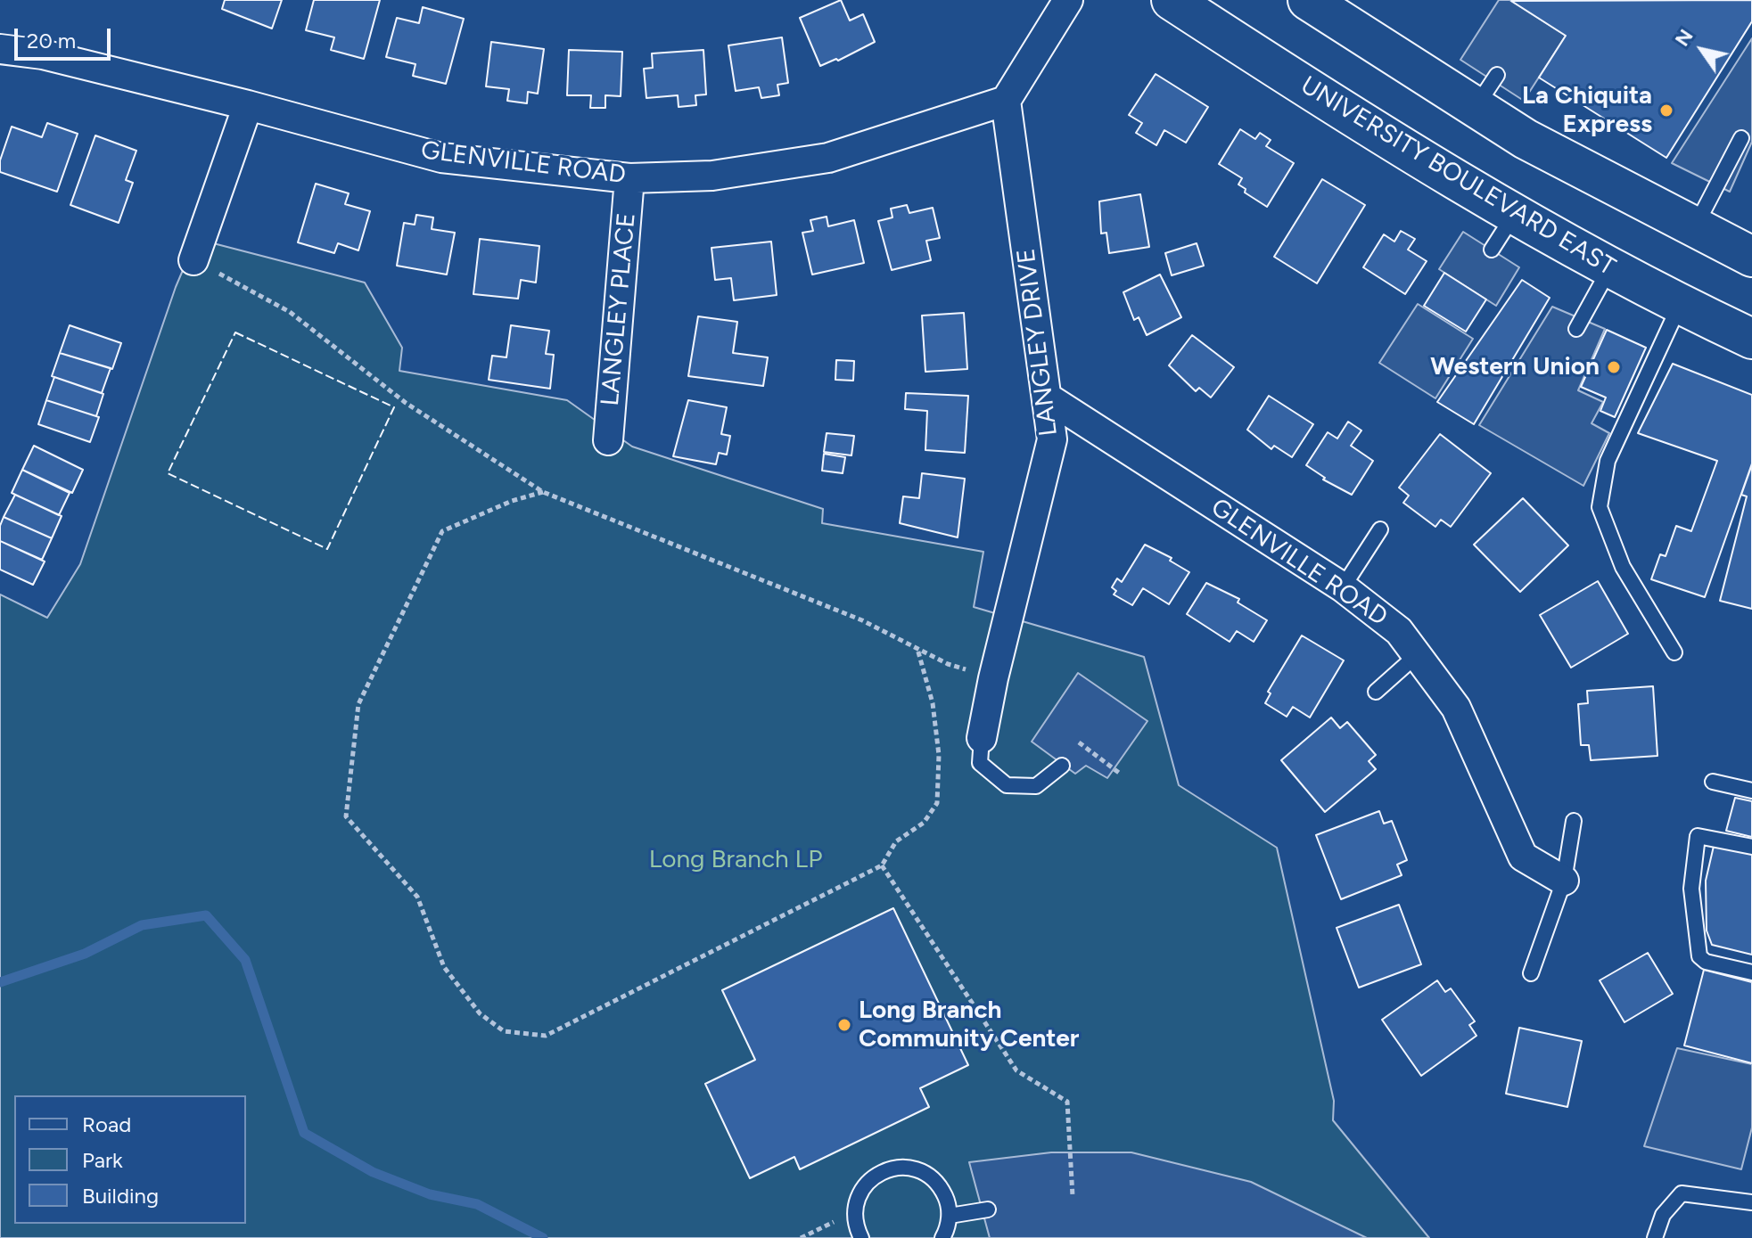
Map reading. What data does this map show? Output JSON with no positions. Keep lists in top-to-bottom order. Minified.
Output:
{"streets":{"main road":["UNIVERSITY BOULEVARD EAST"],"street":["GLENVILLE ROAD","LANGLEY PLACE","LANGLEY DRIVE"]},"crossings":[["GLENVILLE ROAD","LANGLEY PLACE"],["GLENVILLE ROAD","LANGLEY DRIVE"]],"parks":["Long Branch LP"],"places":["La Chiquita Express","Western Union","Long Branch Community Center"],"legend":["Road","Park","Building"],"scale_bar":"20 m","north":"top left"}
